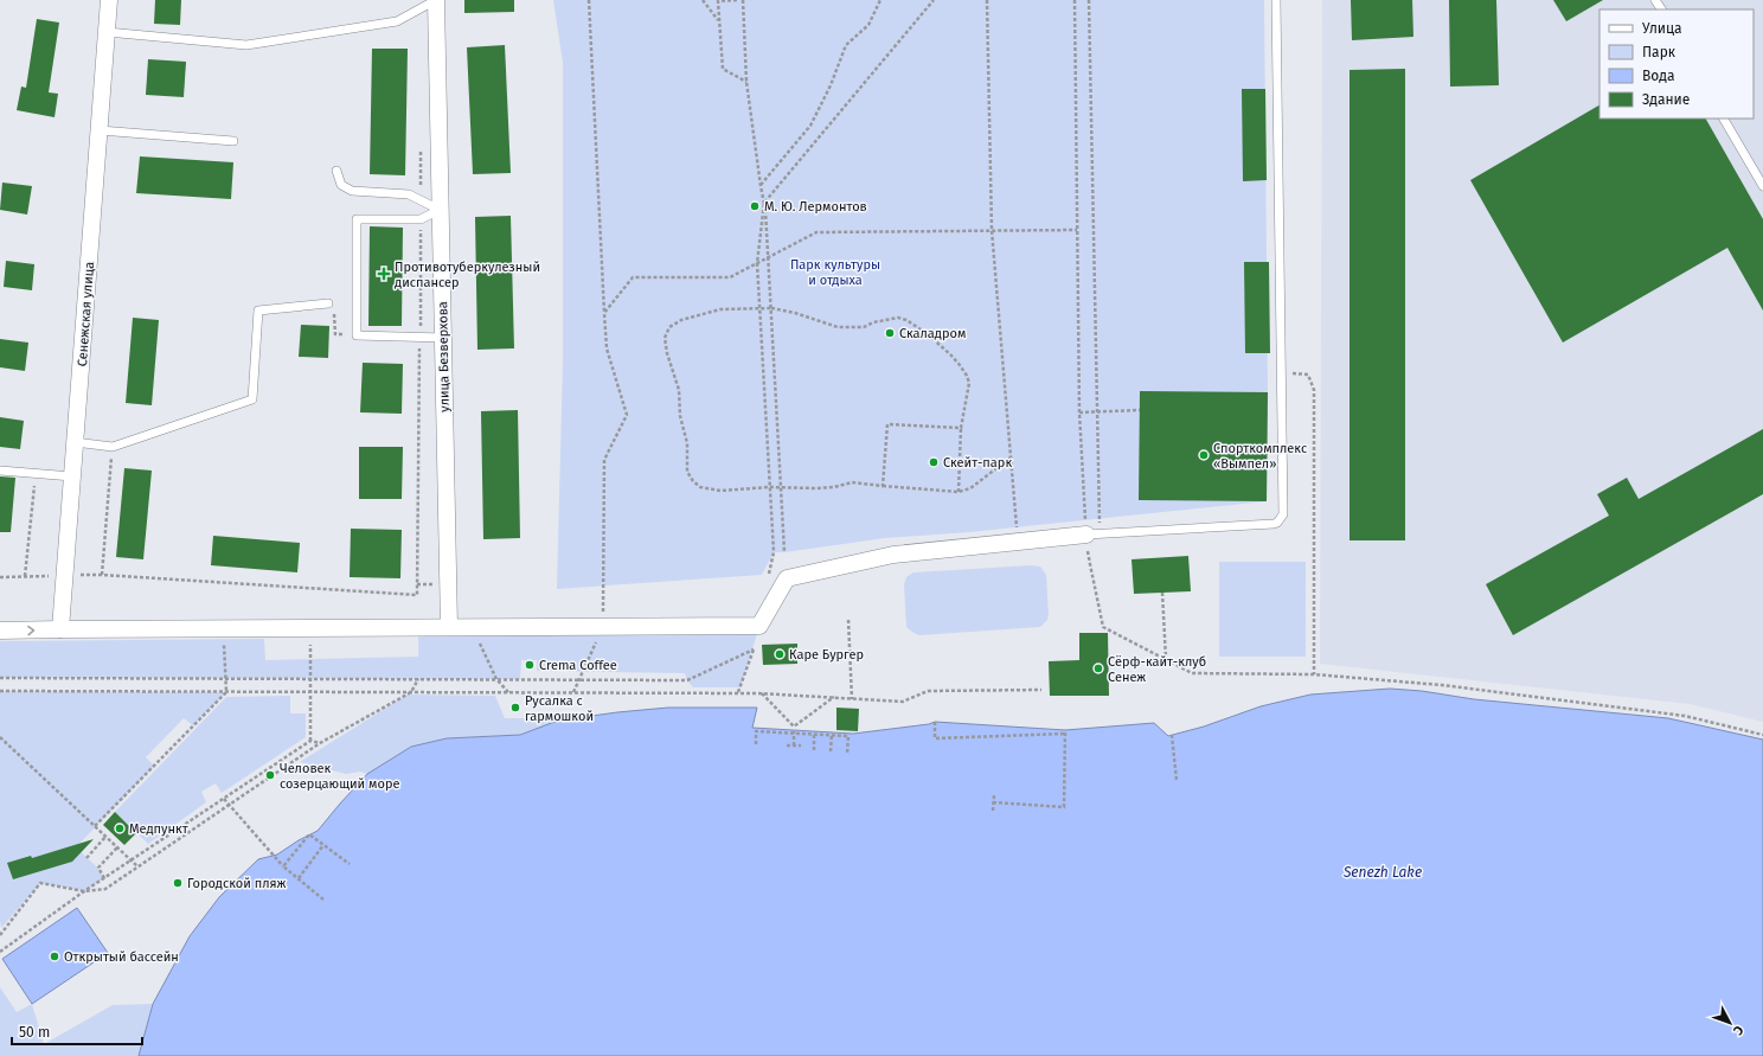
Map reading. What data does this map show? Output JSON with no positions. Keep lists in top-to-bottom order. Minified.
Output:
{"streets":{"street":["Сенежская улица","улица Безверхова"]},"water":["Senezh Lake"],"parks":["Парк культуры и отдыха"],"places":{"other":["М. Ю. Лермонтов","Скаладром","Спорткомплекс «Вымпел»","Скейт-парк","Каре Бургер","Crema Coffee","Сёрф-кайт-клуб Сенеж","Русалка с гармошкой","Человек созерцающий море","Медпункт","Городской пляж","Открытый бассейн"],"health":["Противотуберкулезный диспансер"]},"legend":["Улица","Парк","Вода","Здание"],"scale_bar":"50 m","north":"bottom right"}
